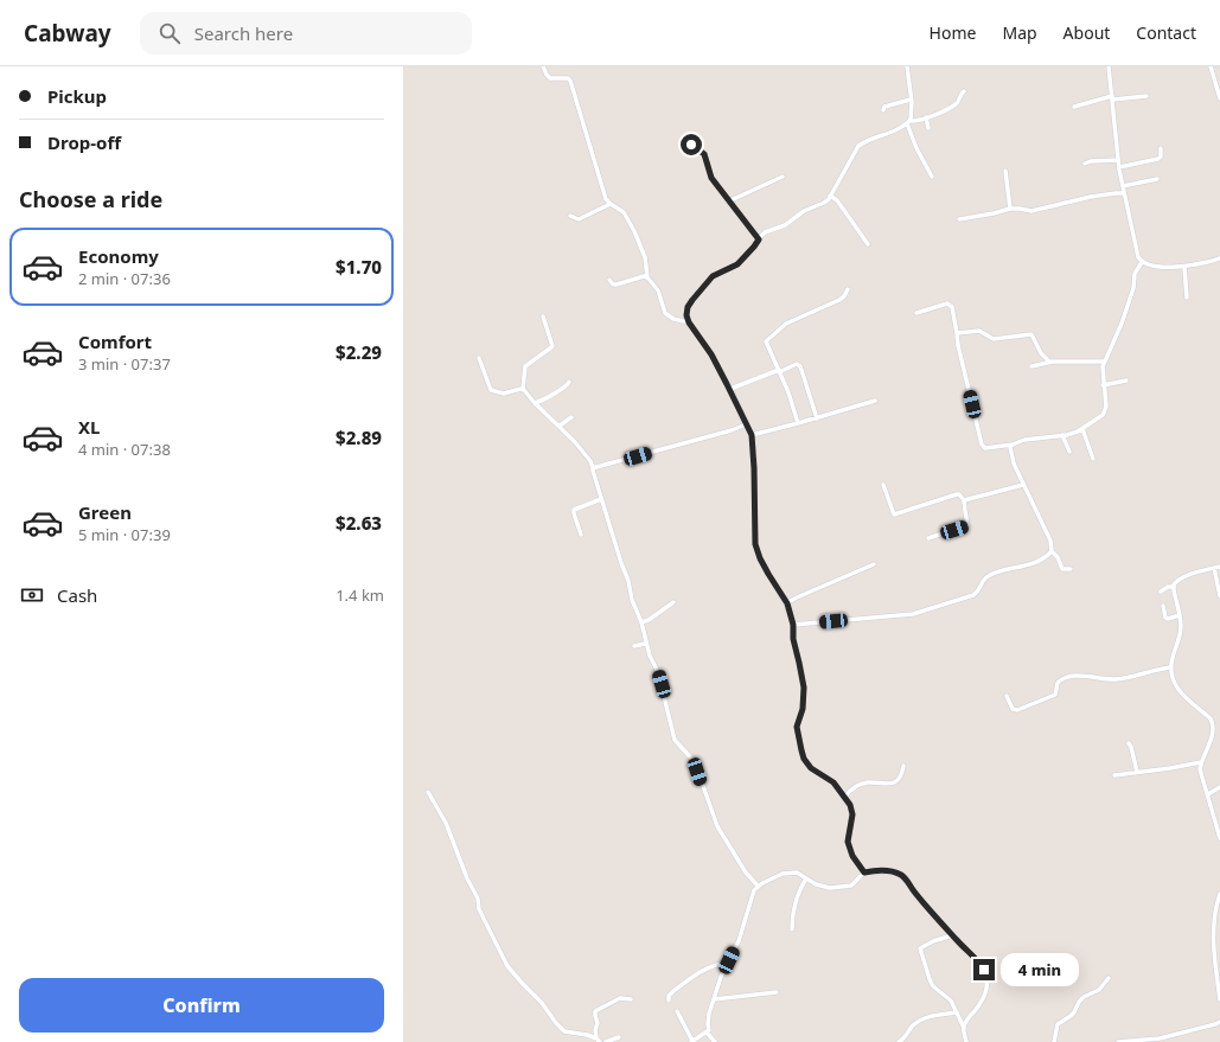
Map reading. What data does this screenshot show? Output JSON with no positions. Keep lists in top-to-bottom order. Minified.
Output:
{"page":{"header":"Cabway","search":"Search here","nav":["Home","Map","About","Contact"],"banner":["Pickup","Drop-off"],"heading":"Choose a ride","list":[{"name":"Economy","note":"2 min · 07:36","value":"$1.70"},{"name":"Comfort","note":"3 min · 07:37","value":"$2.29"},{"name":"XL","note":"4 min · 07:38","value":"$2.89"},{"name":"Green","note":"5 min · 07:39","value":"$2.63"}],"pay":["Cash","1.4 km"],"bubble":"4 min","buttons":"Confirm"}}
